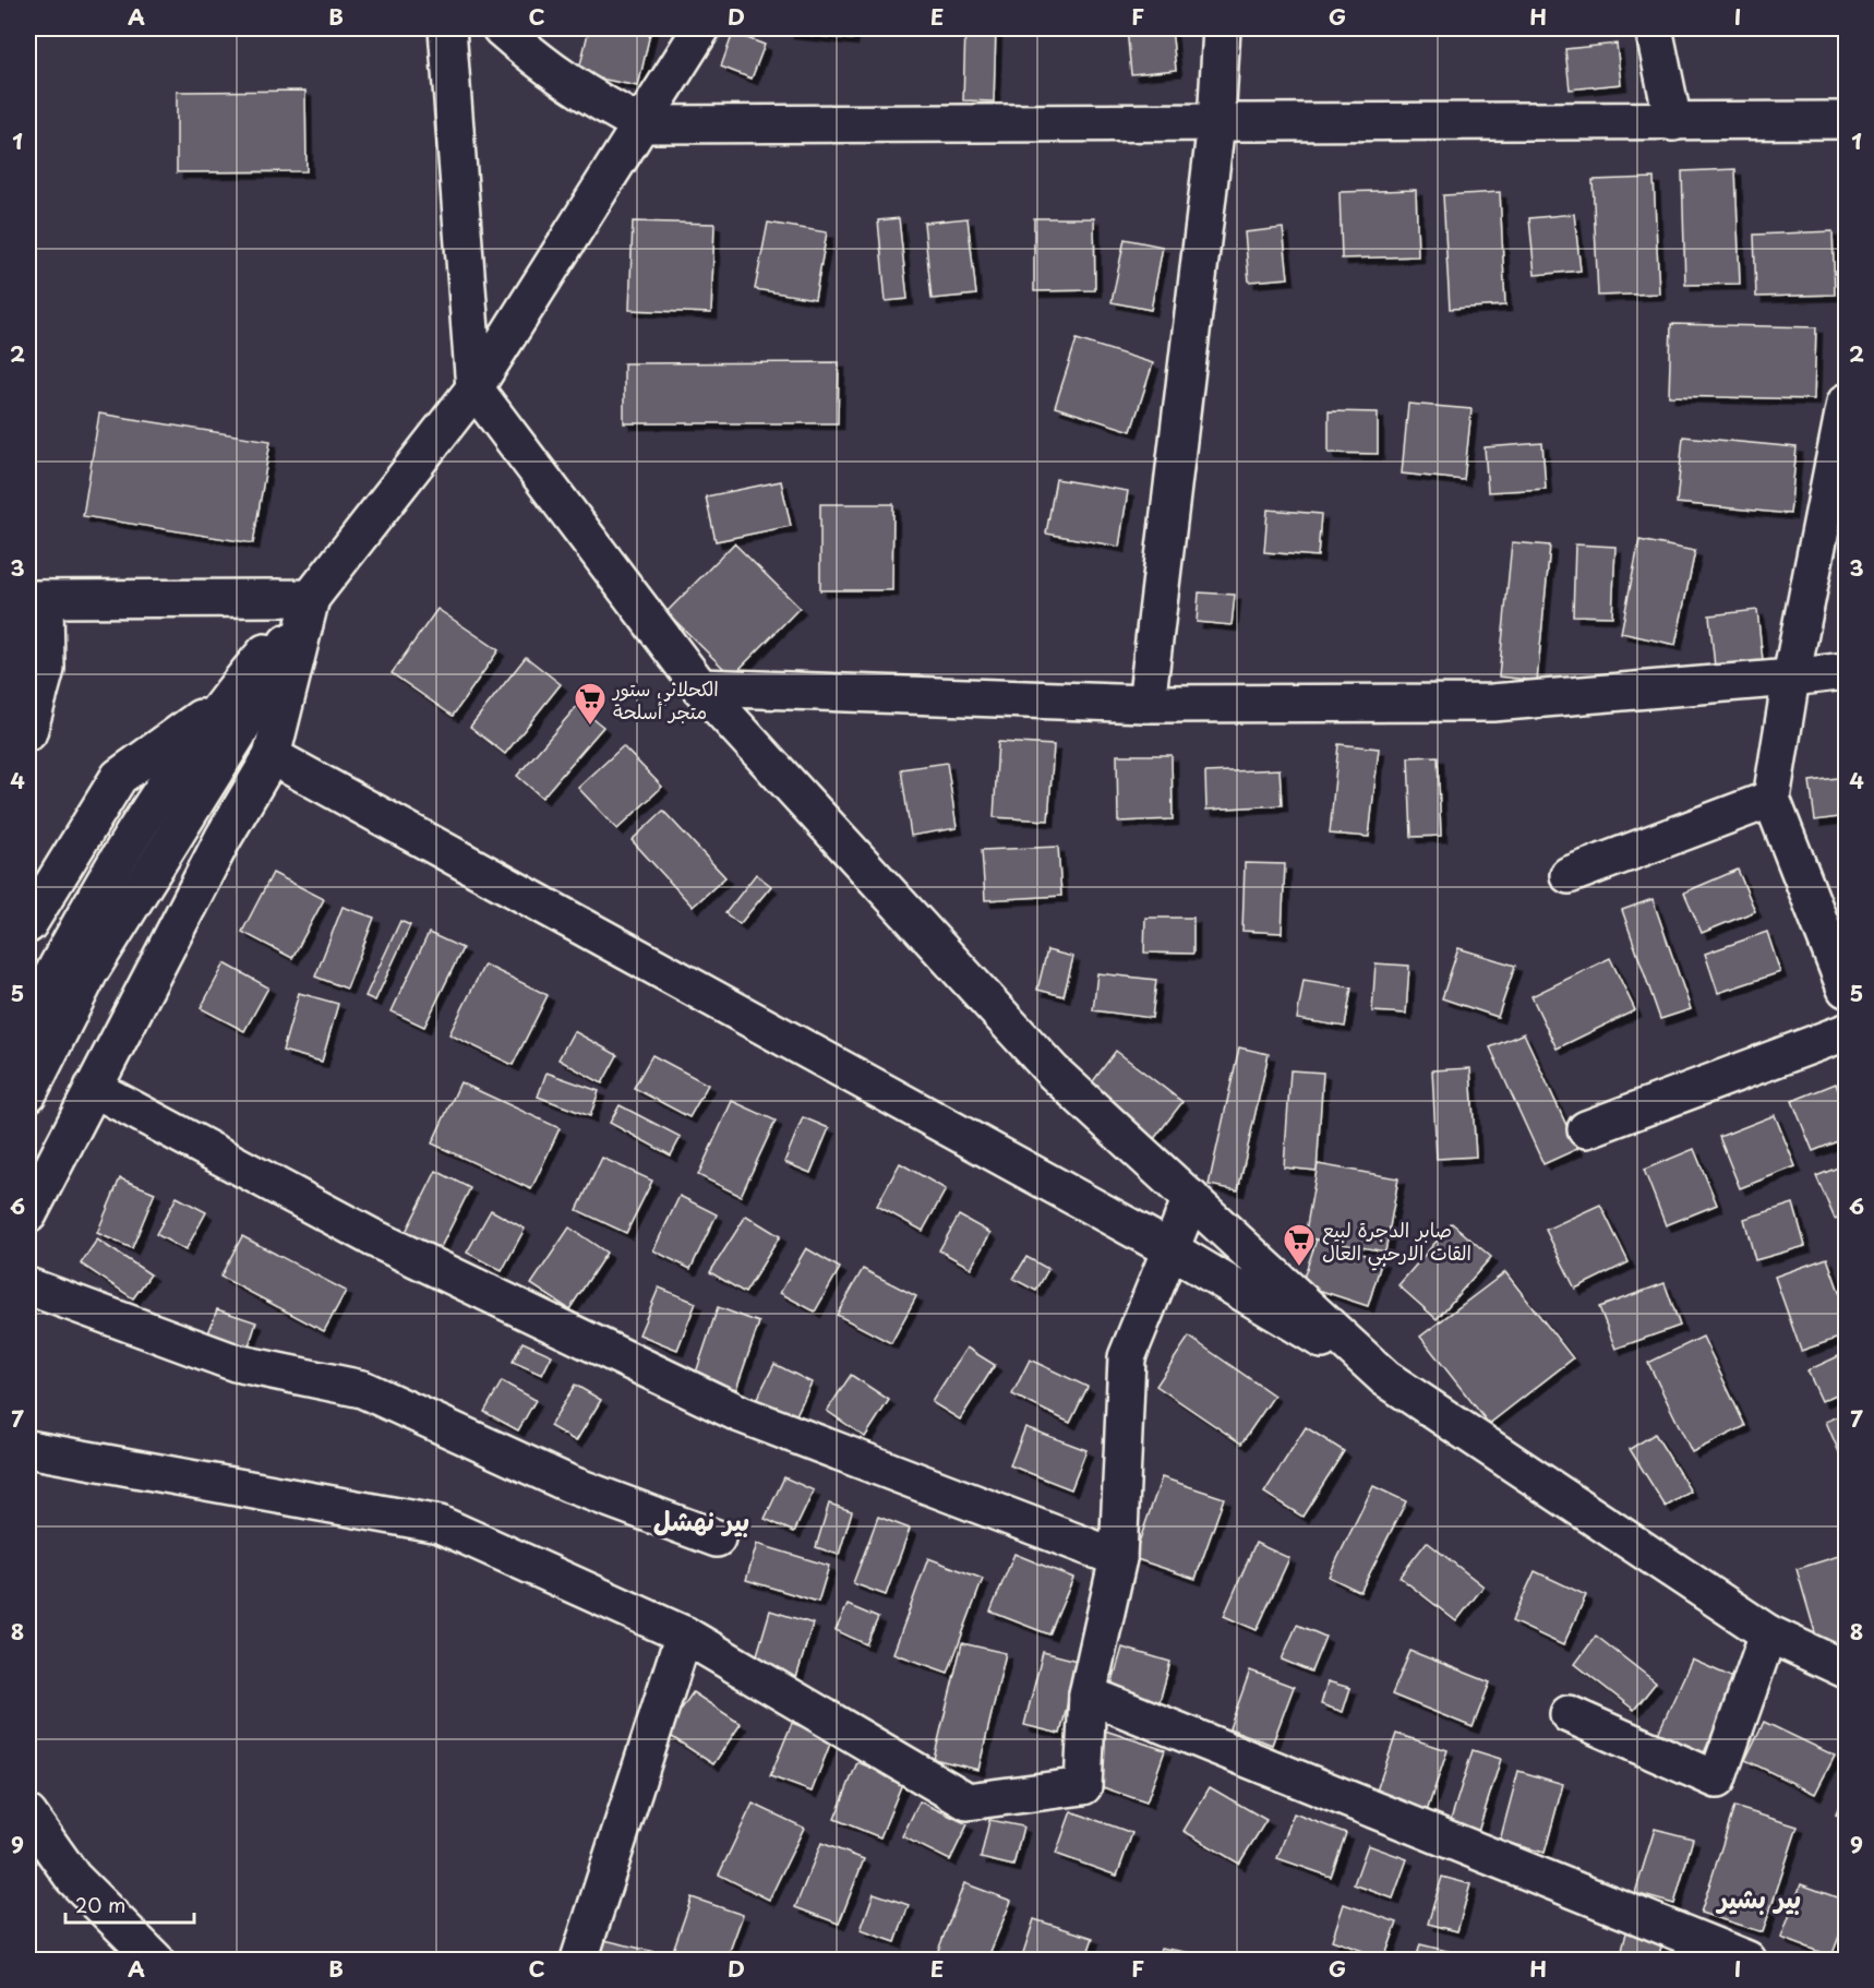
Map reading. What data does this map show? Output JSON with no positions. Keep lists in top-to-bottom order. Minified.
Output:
{"districts":["بير نهشل","بير بشير"],"places":{"supermarket":["الكحلاني ستور متجر أسلحة","صابر الدجرة لبيع القات الارحبي العال"]},"scale_bar":"20 m","grid":{"columns":["A","B","C","D","E","F","G","H","I"],"rows":["1","2","3","4","5","6","7","8","9"]}}
